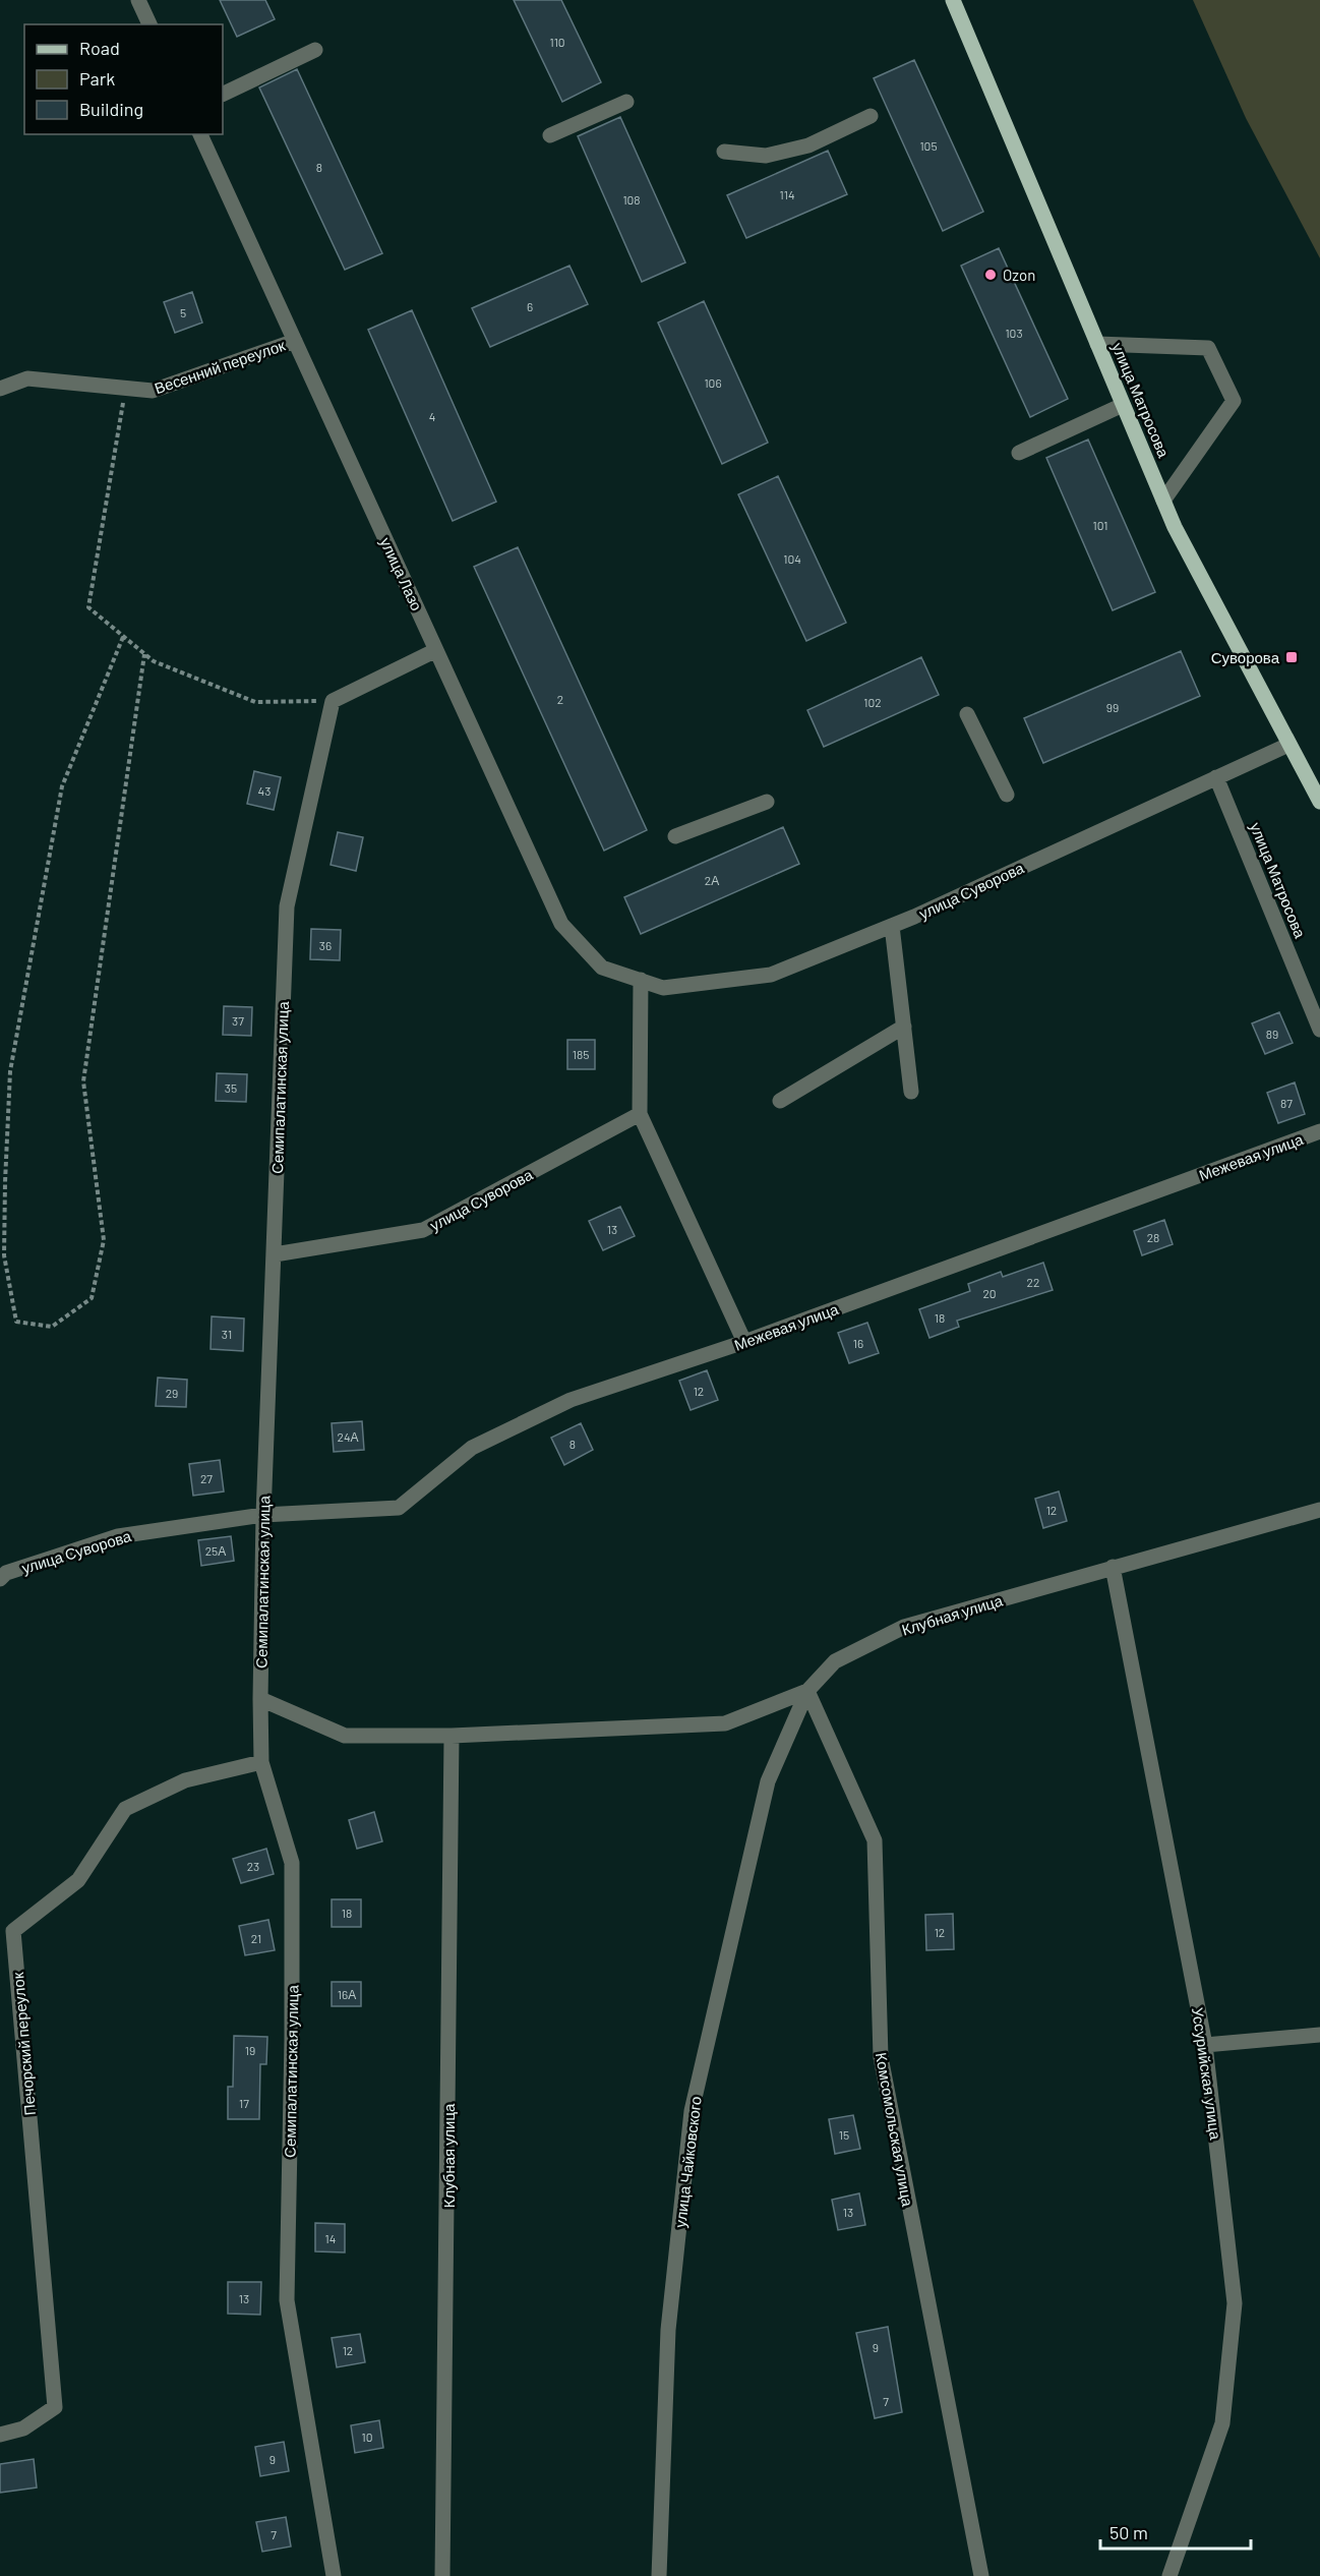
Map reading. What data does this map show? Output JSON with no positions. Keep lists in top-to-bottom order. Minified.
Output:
{"streets":{"main road":["улица Матросова"],"street":["Весенний переулок","улица Лазо","улица Суворова","Семипалатинская улица","Межевая улица","Клубная улица","Печорский переулок","Уссурийская улица","Комсомольская улица","улица Чайковского"]},"crossings":[["Весенний переулок","улица Лазо"],["улица Матросова","улица Суворова"],["улица Лазо","улица Суворова"],["улица Суворова","Семипалатинская улица"],["улица Суворова","Межевая улица"],["Семипалатинская улица","Межевая улица"],["Семипалатинская улица","Клубная улица"],["Семипалатинская улица","Печорский переулок"],["Клубная улица","Уссурийская улица"],["Клубная улица","Комсомольская улица"],["Клубная улица","улица Чайковского"],["Комсомольская улица","улица Чайковского"]],"places":{"other":["Ozon"],"transit":["Суворова"]},"house_numbers":["110","105","8","114","108","6","5","103","106","4","101","104","2","102","99","43","2А","36","37","89","185","35","87","13","28","22","20","18","31","16","12","29","24А","8","27","12","25А","23","18","12","21","16А","19","17","15","13","14","13","9","12","7","10","9","7"],"legend":["Road","Park","Building"],"scale_bar":"50 m"}
